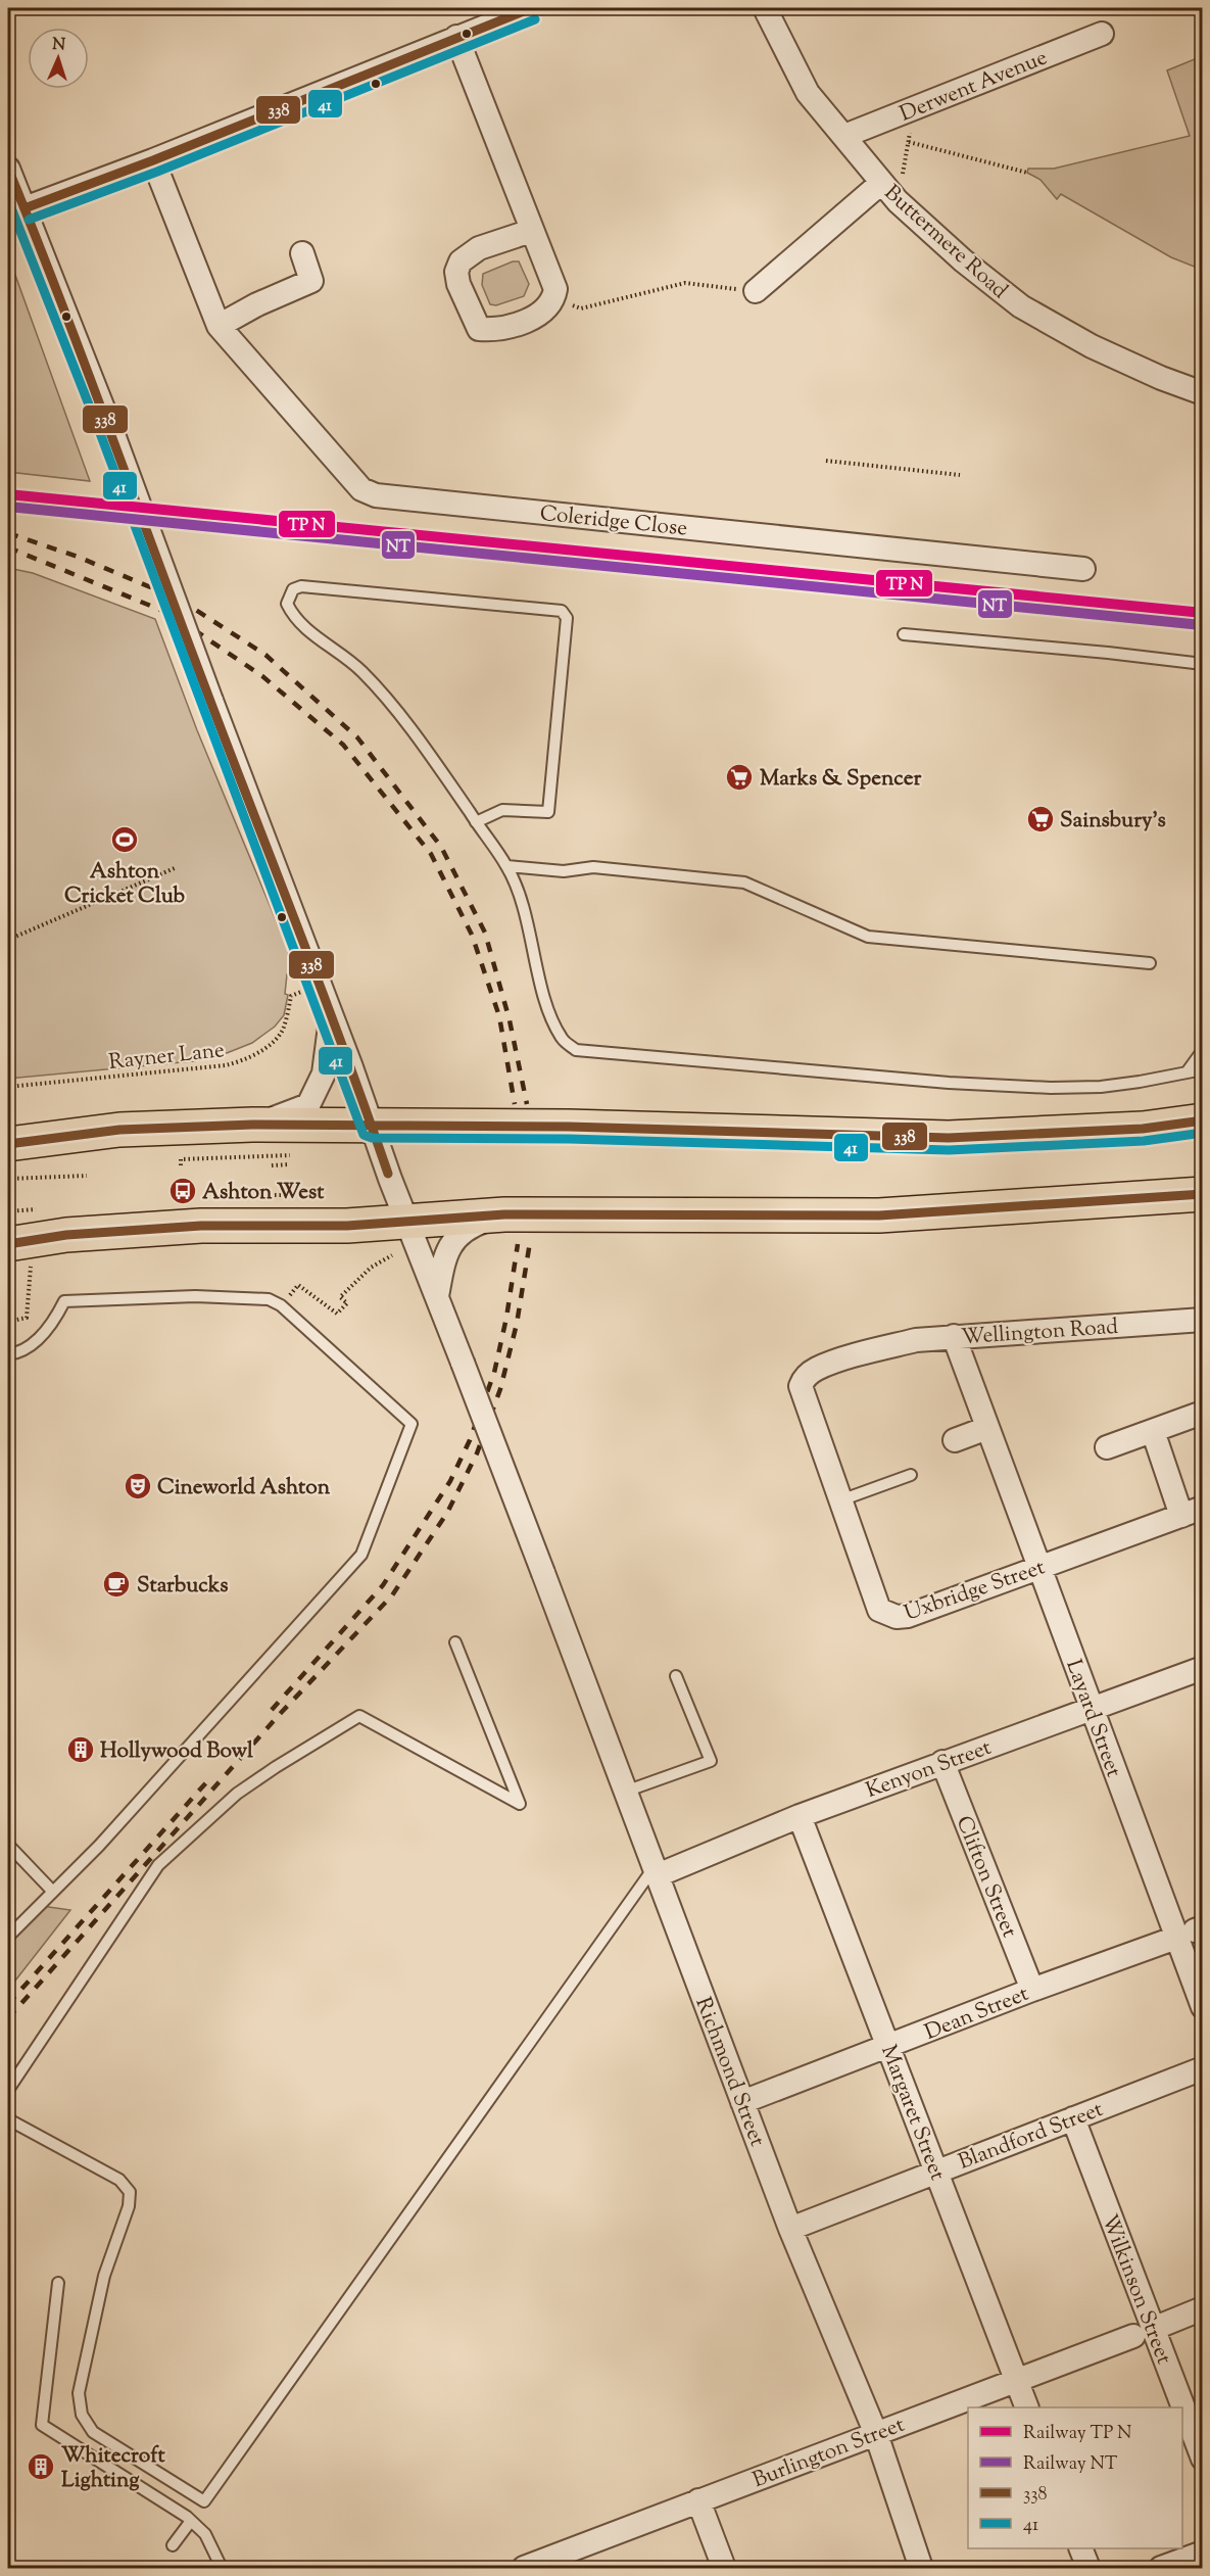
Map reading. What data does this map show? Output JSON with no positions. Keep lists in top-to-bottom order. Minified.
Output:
{"streets":{"street":["Derwent Avenue","Buttermere Road","Coleridge Close","Wellington Road","Uxbridge Street","Layard Street","Kenyon Street","Clifton Street","Dean Street","Richmond Street","Margaret Street","Blandford Street","Wilkinson Street","Burlington Street"],"path":["Rayner Lane"]},"crossings":[["Derwent Avenue","Buttermere Road"],["Wellington Road","Uxbridge Street"],["Wellington Road","Layard Street"],["Uxbridge Street","Layard Street"],["Layard Street","Kenyon Street"],["Layard Street","Dean Street"],["Kenyon Street","Clifton Street"],["Kenyon Street","Richmond Street"],["Kenyon Street","Margaret Street"],["Clifton Street","Dean Street"],["Dean Street","Richmond Street"],["Dean Street","Margaret Street"],["Richmond Street","Blandford Street"],["Richmond Street","Burlington Street"],["Margaret Street","Blandford Street"],["Margaret Street","Burlington Street"],["Blandford Street","Wilkinson Street"],["Wilkinson Street","Burlington Street"]],"places":{"supermarket":["Marks & Spencer","Sainsbury's"],"sports":["Ashton Cricket Club"],"bus stop":["Ashton West"],"theatre":["Cineworld Ashton"],"cafe":["Starbucks"],"building":["Hollywood Bowl","Whitecroft Lighting"]},"lines":["transit line 338","transit line 41","rail line NT"],"legend":["Railway TP N","Railway NT","338","41"],"north":"top"}
